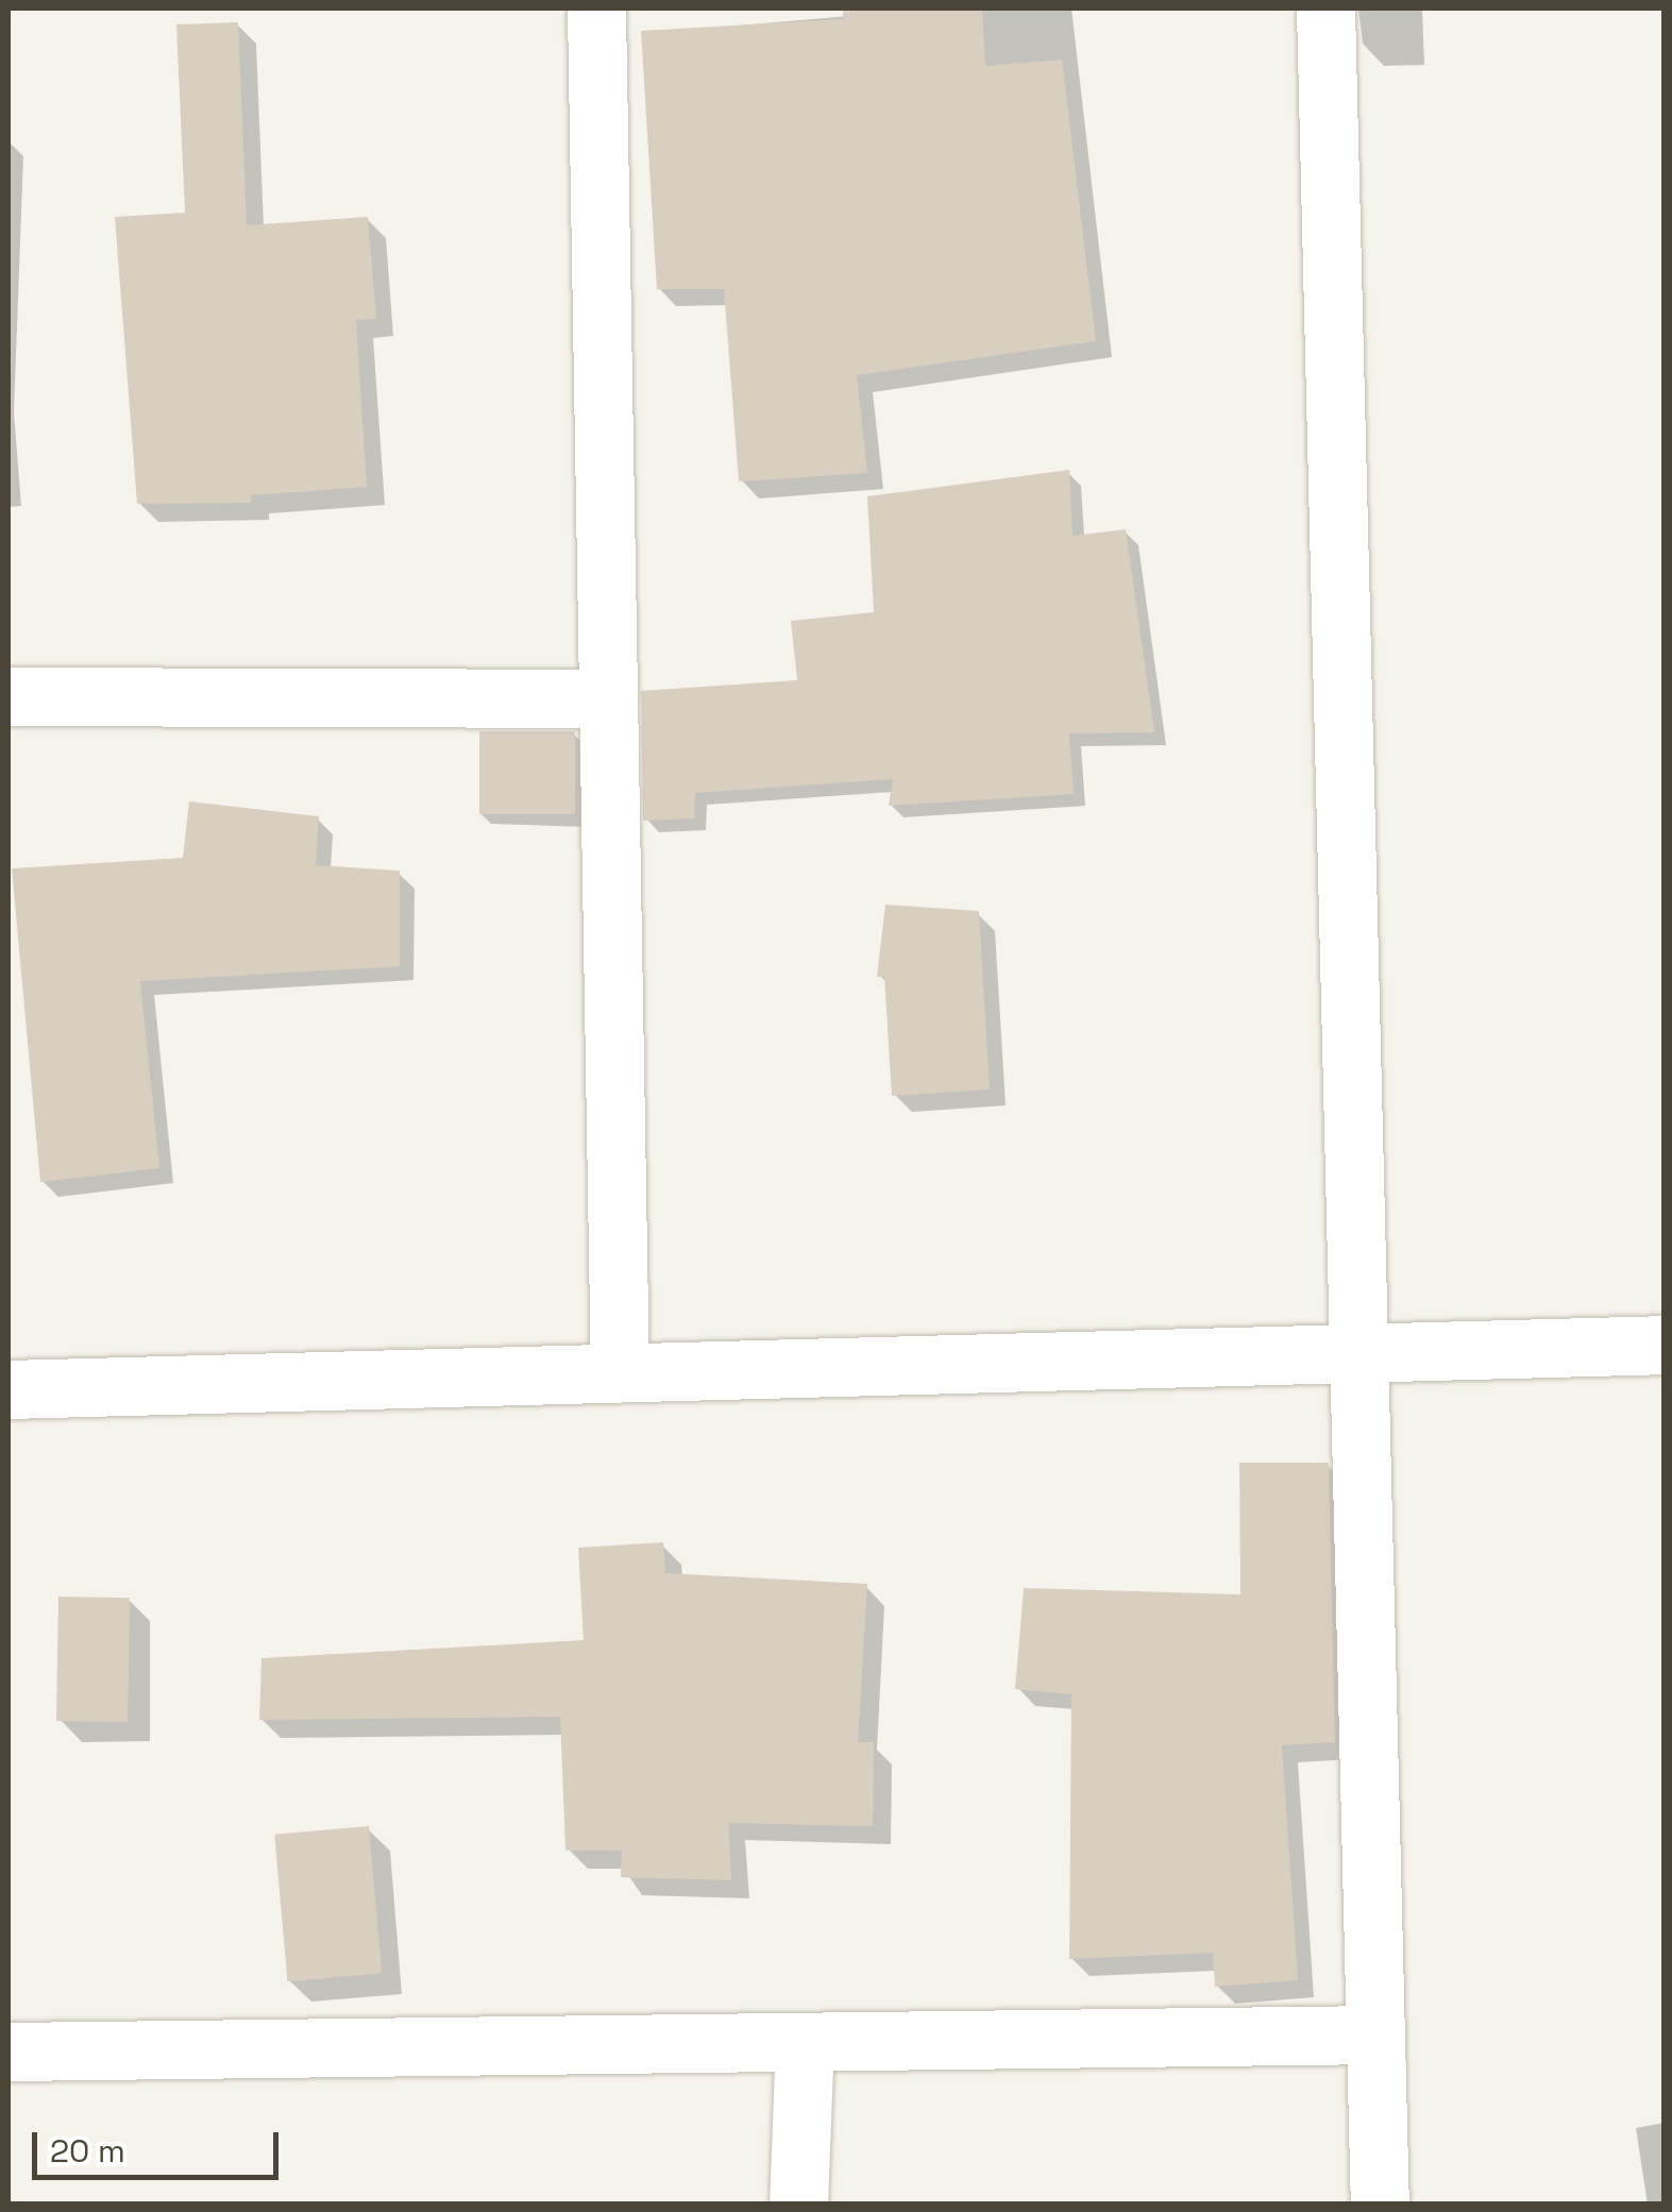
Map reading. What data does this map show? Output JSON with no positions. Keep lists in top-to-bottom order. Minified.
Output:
{"scale_bar":"20 m"}
